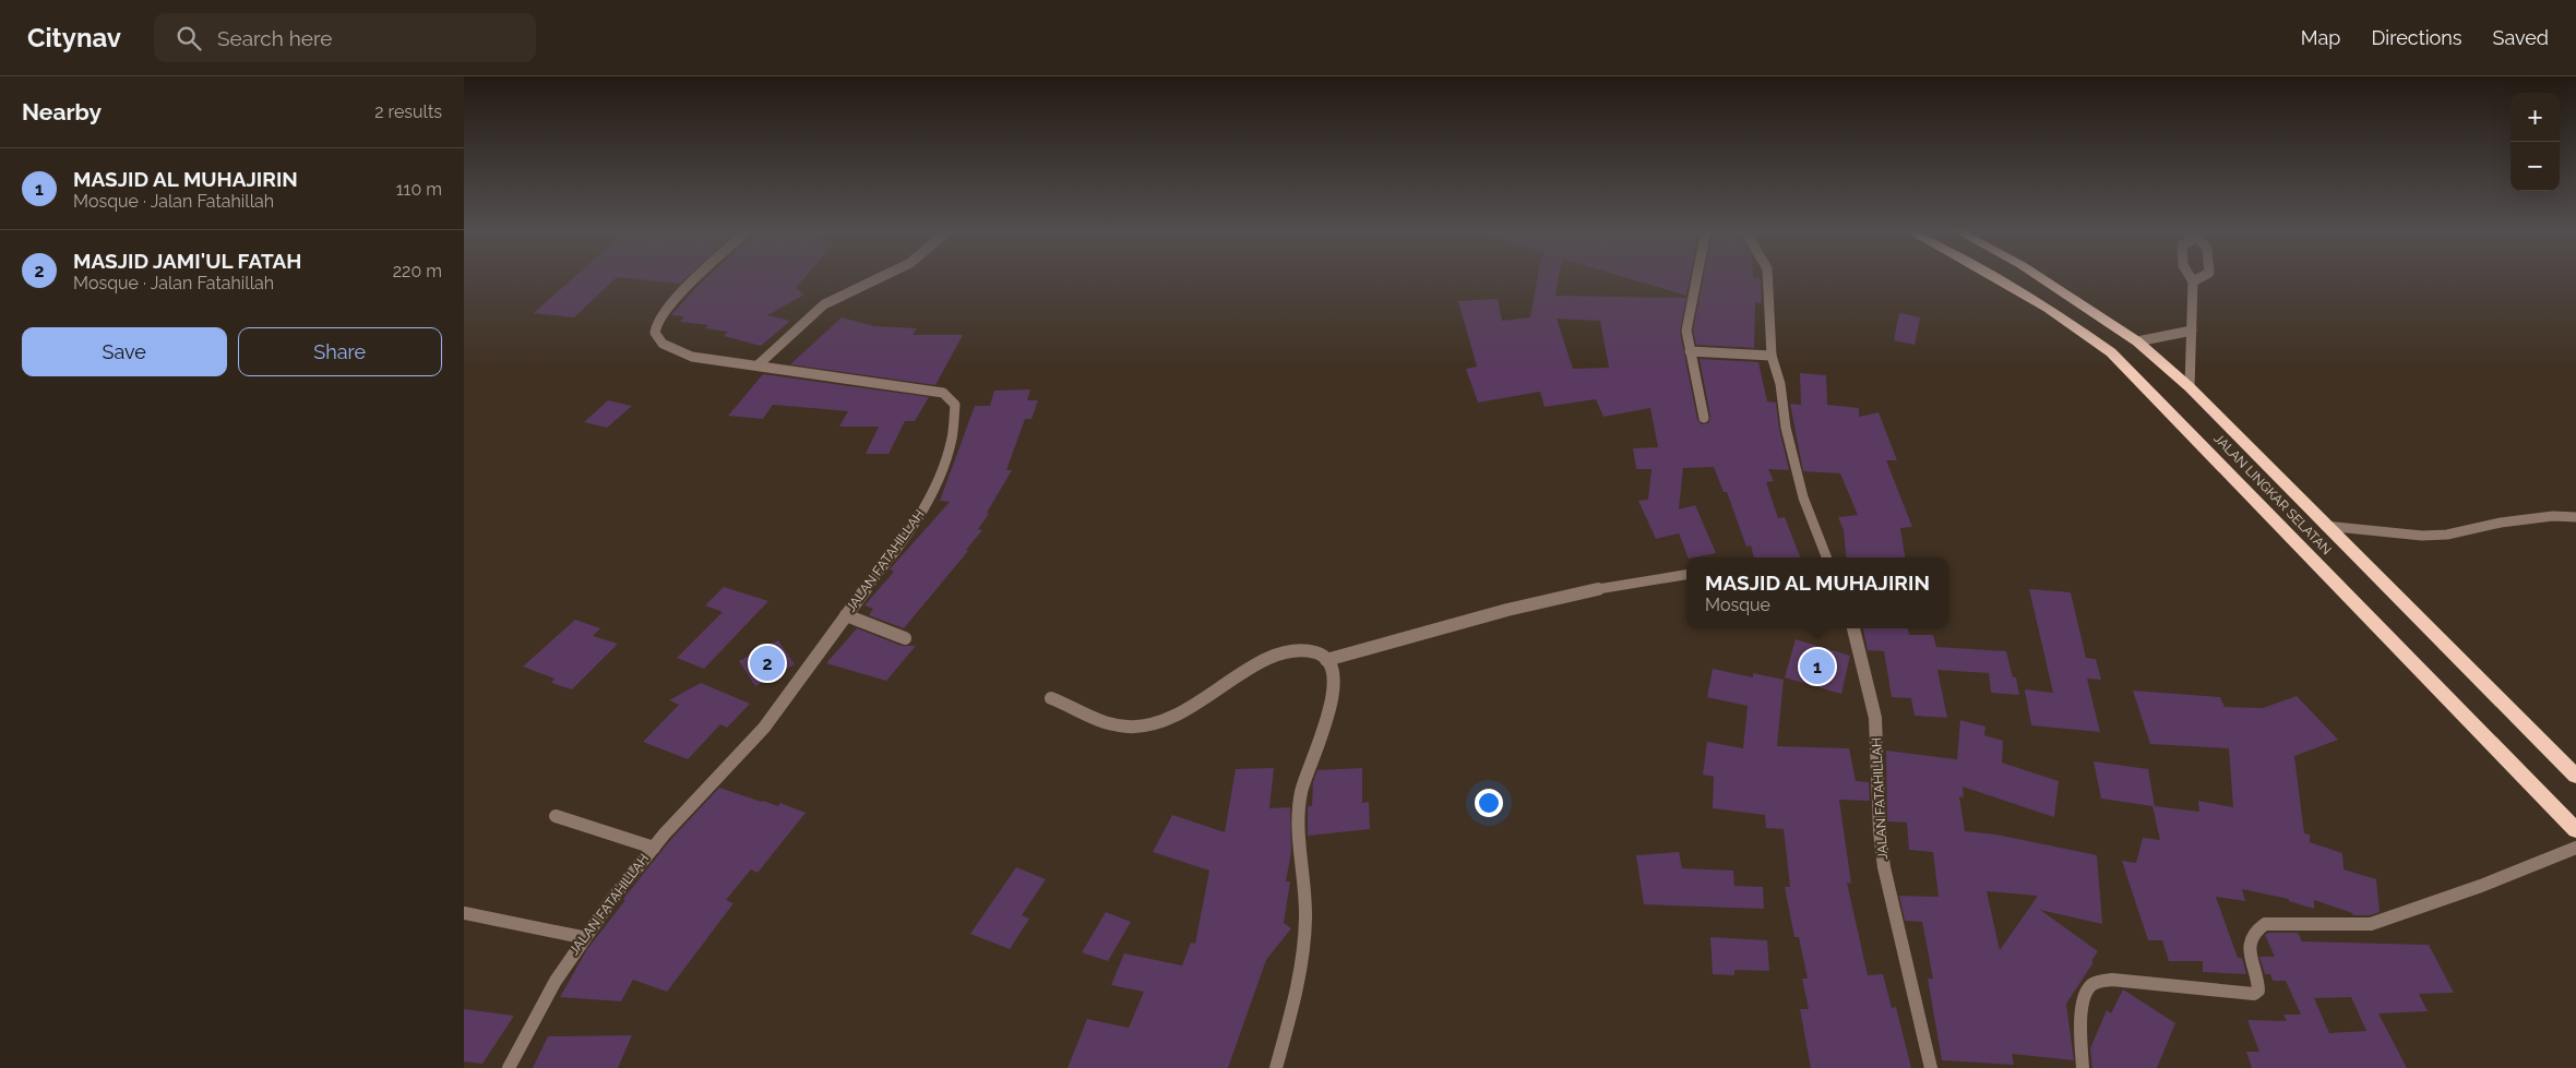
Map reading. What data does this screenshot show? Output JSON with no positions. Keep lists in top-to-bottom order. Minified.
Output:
{"streets":{"highway":["JALAN LINGKAR SELATAN"],"street":["JALAN FATAHILLAH"]},"page":{"header":"Citynav","search":"Search here","nav":["Map","Directions","Saved"],"heading":["Nearby","2 results"],"map_buttons":["+","−"],"list":[{"mark":"1","name":"MASJID AL MUHAJIRIN","note":"Mosque · Jalan Fatahillah","value":"110 m"},{"mark":"2","name":"MASJID JAMI'UL FATAH","note":"Mosque · Jalan Fatahillah","value":"220 m"}],"buttons":["Save","Share"],"popup":["MASJID AL MUHAJIRIN","Mosque"],"pins":["2","1"]}}
